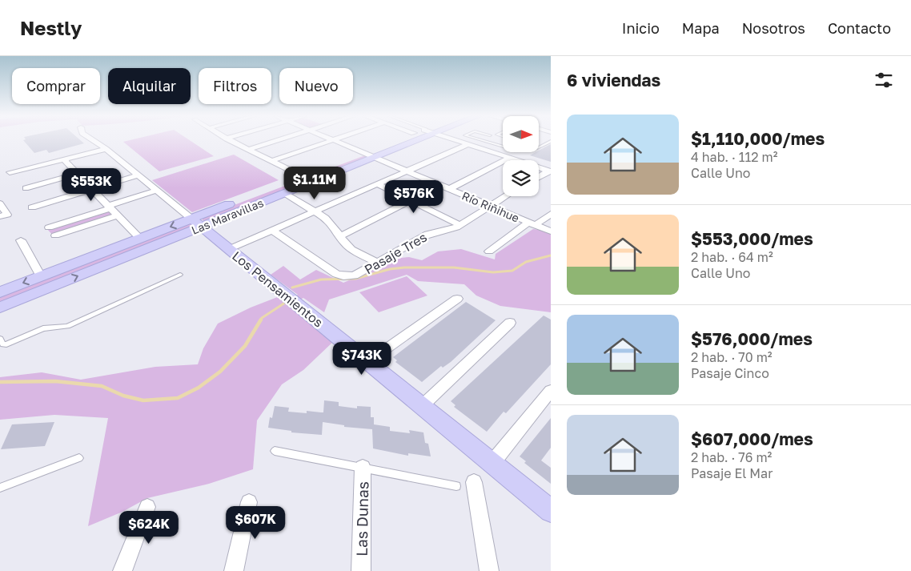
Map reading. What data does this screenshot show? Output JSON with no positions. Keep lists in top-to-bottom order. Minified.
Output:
{"streets":{"street":["Río Riñihue","Las Maravillas","Pasaje Tres","Los Pensamientos","Las Dunas"]},"crossings":[["Río Riñihue","Las Maravillas"],["Río Riñihue","Pasaje Tres"],["Las Maravillas","Los Pensamientos"]],"north":"right","page":{"header":"Nestly","nav":["Inicio","Mapa","Nosotros","Contacto"],"heading":"6 viviendas","chip":["Comprar","Alquilar","Filtros","Nuevo"],"list":[{"name":"$1,110,000/mes","note":"4 hab. · 112 m² · Calle Uno"},{"name":"$553,000/mes","note":"2 hab. · 64 m² · Calle Uno"},{"name":"$576,000/mes","note":"2 hab. · 70 m² · Pasaje Cinco"},{"name":"$607,000/mes","note":"2 hab. · 76 m² · Pasaje El Mar"}],"price":["$1.11M","$553K","$576K","$743K","$607K","$624K"]}}
